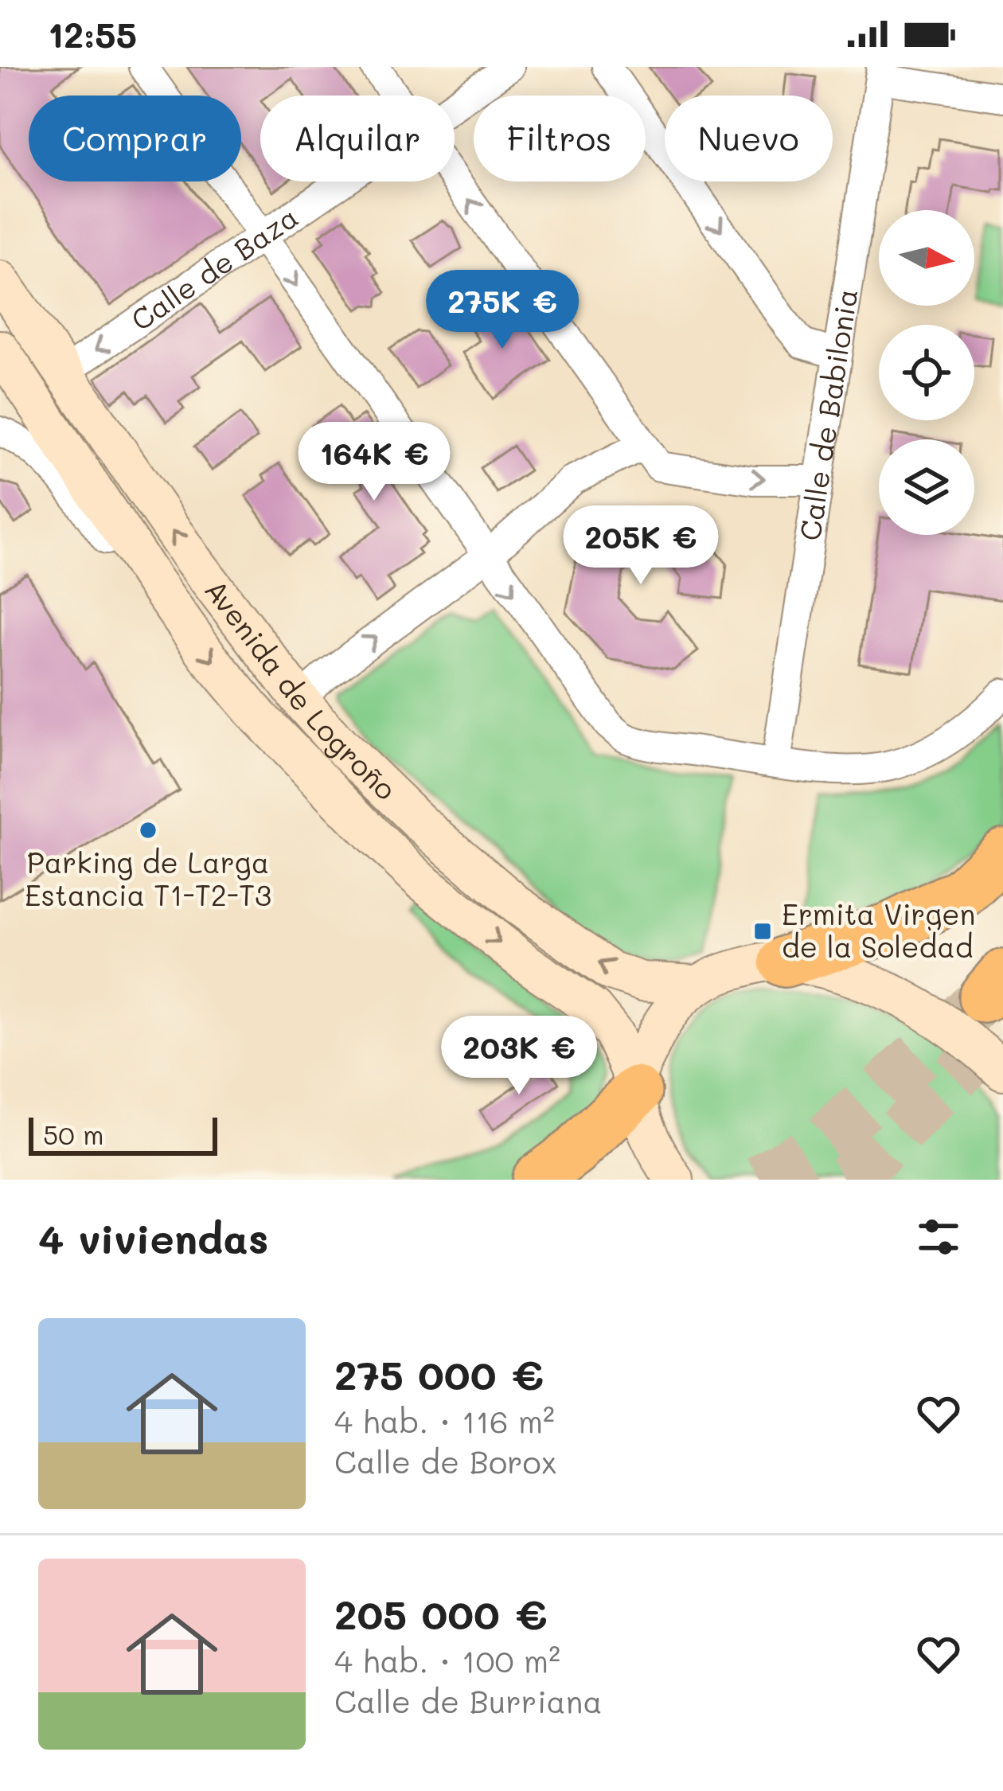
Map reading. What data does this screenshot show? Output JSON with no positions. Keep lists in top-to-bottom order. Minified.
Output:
{"streets":{"main road":["Avenida de Logroño"],"street":["Calle de Baza","Calle de Babilonia"]},"crossings":[["Calle de Baza","Avenida de Logroño"]],"one_way":["Calle de Baza"],"places":{"other":["Parking de Larga Estancia T1-T2-T3"],"transit":["Ermita Virgen de la Soledad"]},"scale_bar":"50 m","north":"right","page":{"status":"12:55","chip":["Comprar","Alquilar","Filtros","Nuevo"],"price":["275K €","164K €","205K €","203K €"],"scale":"50 m","heading":"4 viviendas","list":[{"name":"275 000 €","note":"4 hab. · 116 m² · Calle de Borox"},{"name":"205 000 €","note":"4 hab. · 100 m² · Calle de Burriana"}]}}
